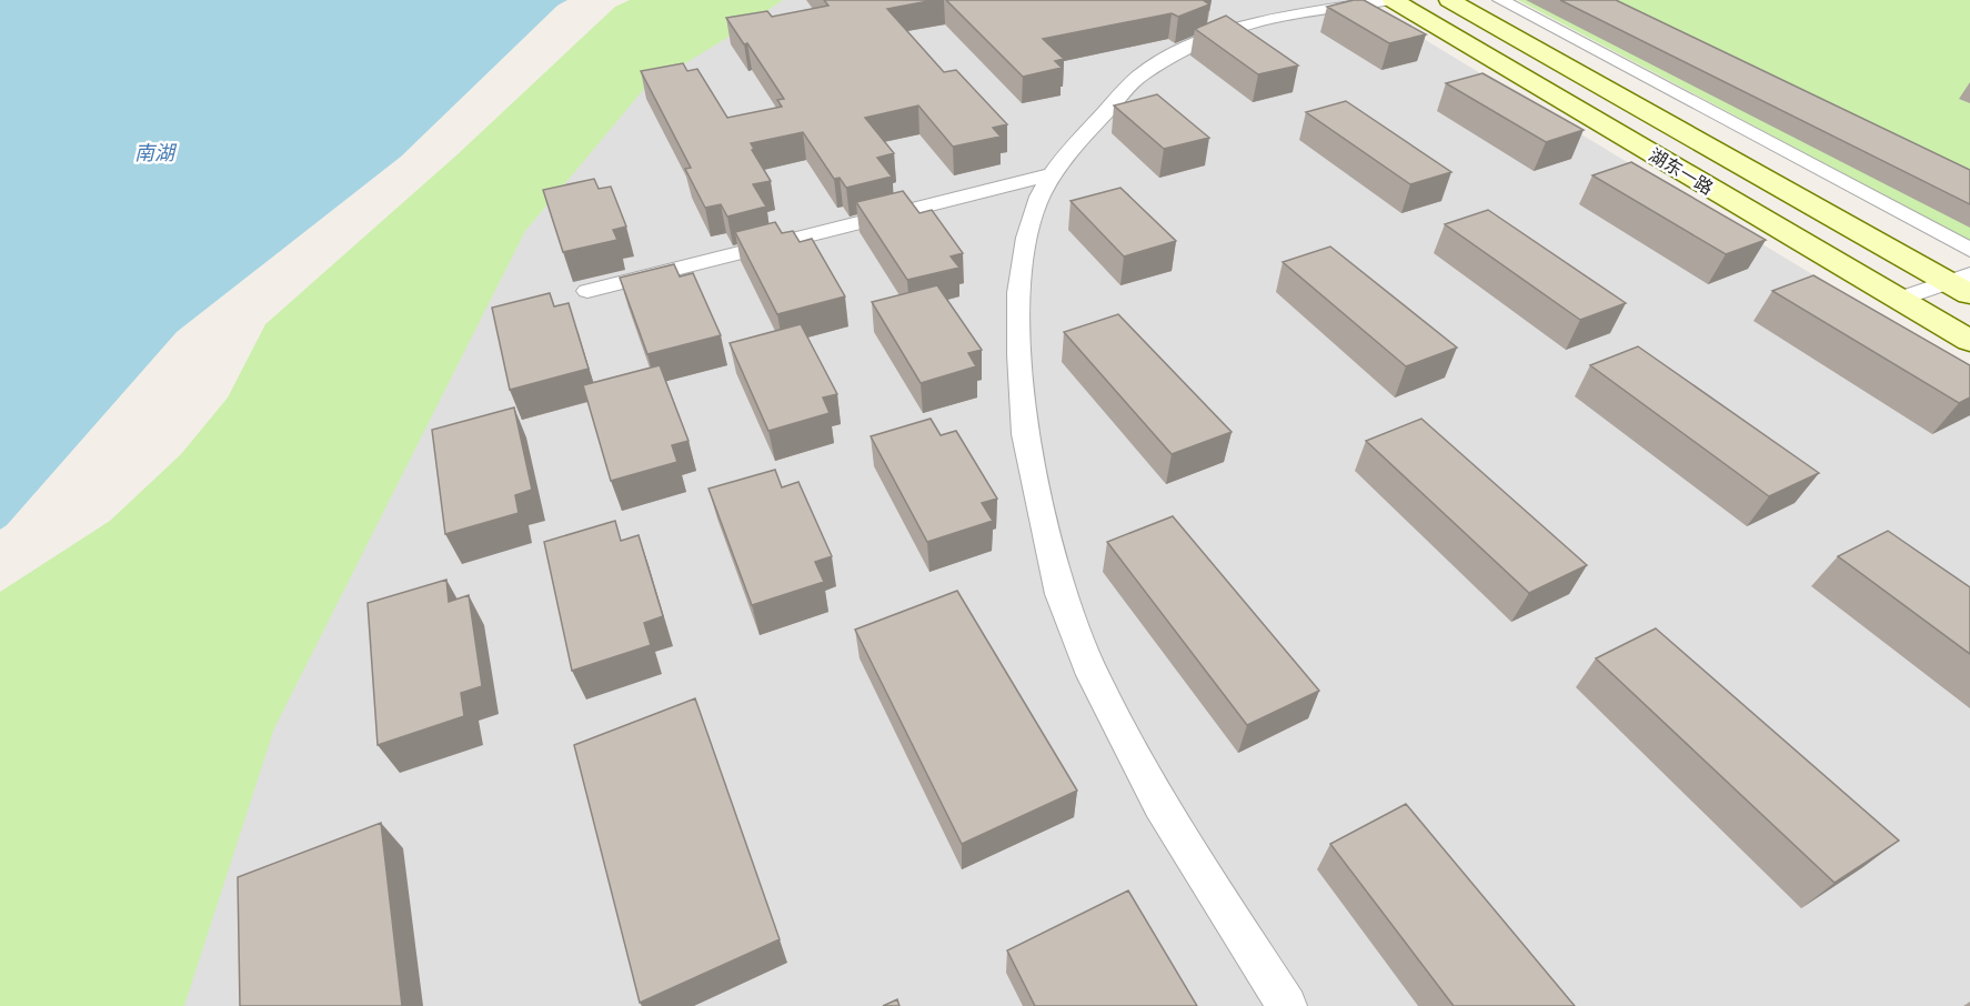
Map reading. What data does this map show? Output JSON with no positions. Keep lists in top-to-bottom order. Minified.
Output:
{"streets":{"main road":["湖东一路"]},"water":["南湖"]}
